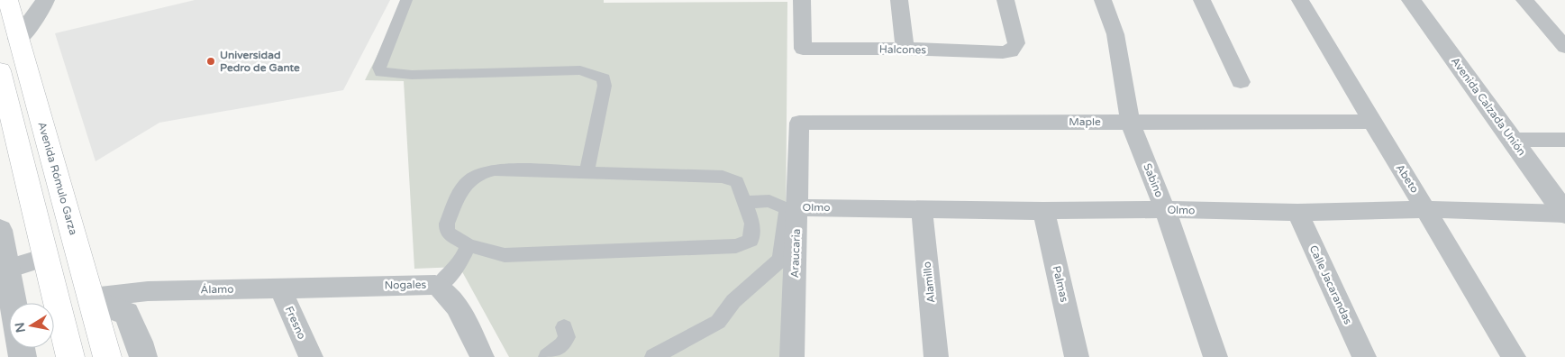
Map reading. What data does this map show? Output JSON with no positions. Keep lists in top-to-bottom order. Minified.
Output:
{"streets":{"main road":["Avenida Rómulo Garza"],"street":["Halcones","Avenida Calzada Unión","Maple","Abeto","Sabino","Olmo","Araucaria","Alamillo","Palmas","Nogales","Calle Jacarandas","Álamo","Fresno"]},"crossings":[["Avenida Calzada Unión","Olmo"],["Maple","Abeto"],["Maple","Sabino"],["Maple","Araucaria"],["Avenida Rómulo Garza","Álamo"],["Abeto","Olmo"],["Sabino","Olmo"],["Olmo","Araucaria"],["Olmo","Alamillo"],["Olmo","Palmas"],["Olmo","Calle Jacarandas"],["Nogales","Álamo"],["Álamo","Fresno"]],"places":["Universidad Pedro de Gante"],"north":"left"}
